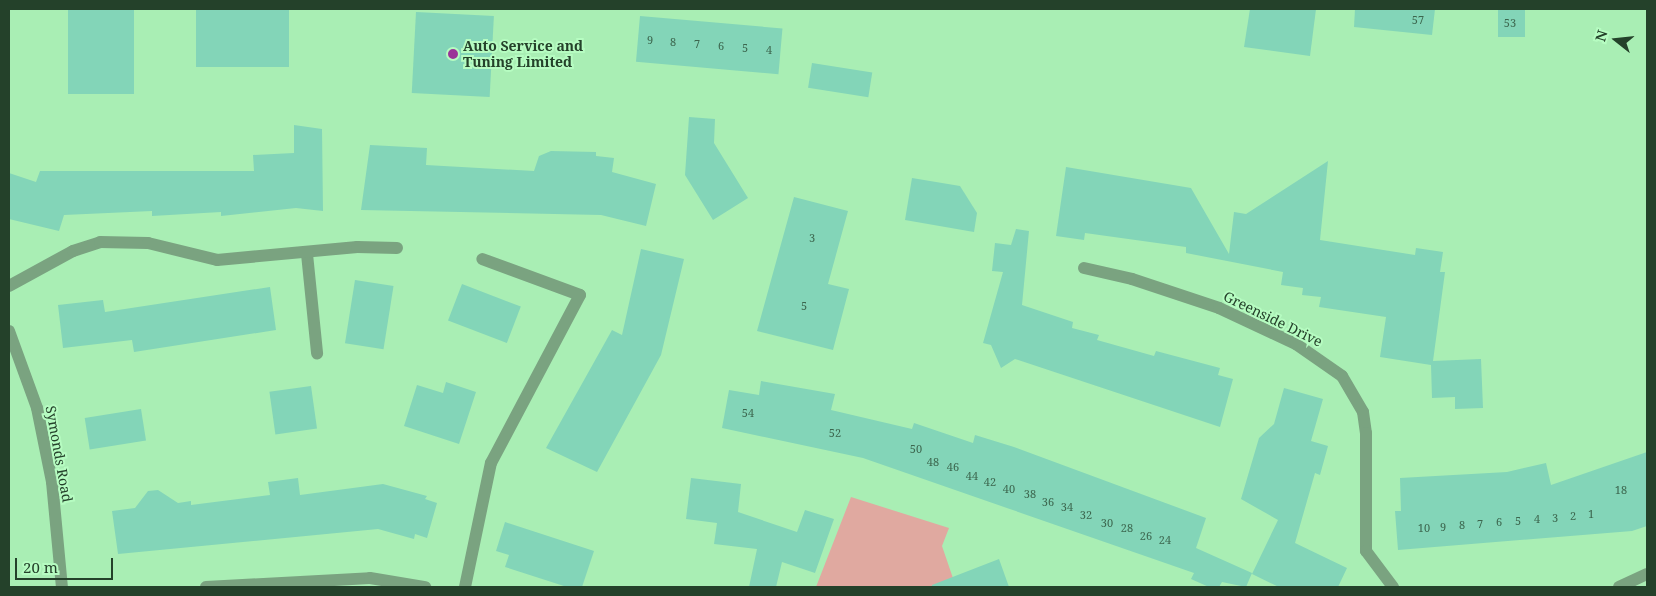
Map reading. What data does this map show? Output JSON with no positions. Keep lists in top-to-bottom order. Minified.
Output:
{"streets":{"street":["Greenside Drive","Symonds Road"]},"places":["Auto Service and Tuning Limited"],"house_numbers":["57","53","9","8","7","6","5","4","3","5","54","52","50","48","46","44","42","40","18","38","36","34","1","32","2","3","4","5","6","30","7","8","9","28","10","26","24"],"scale_bar":"20 m","north":"left"}
